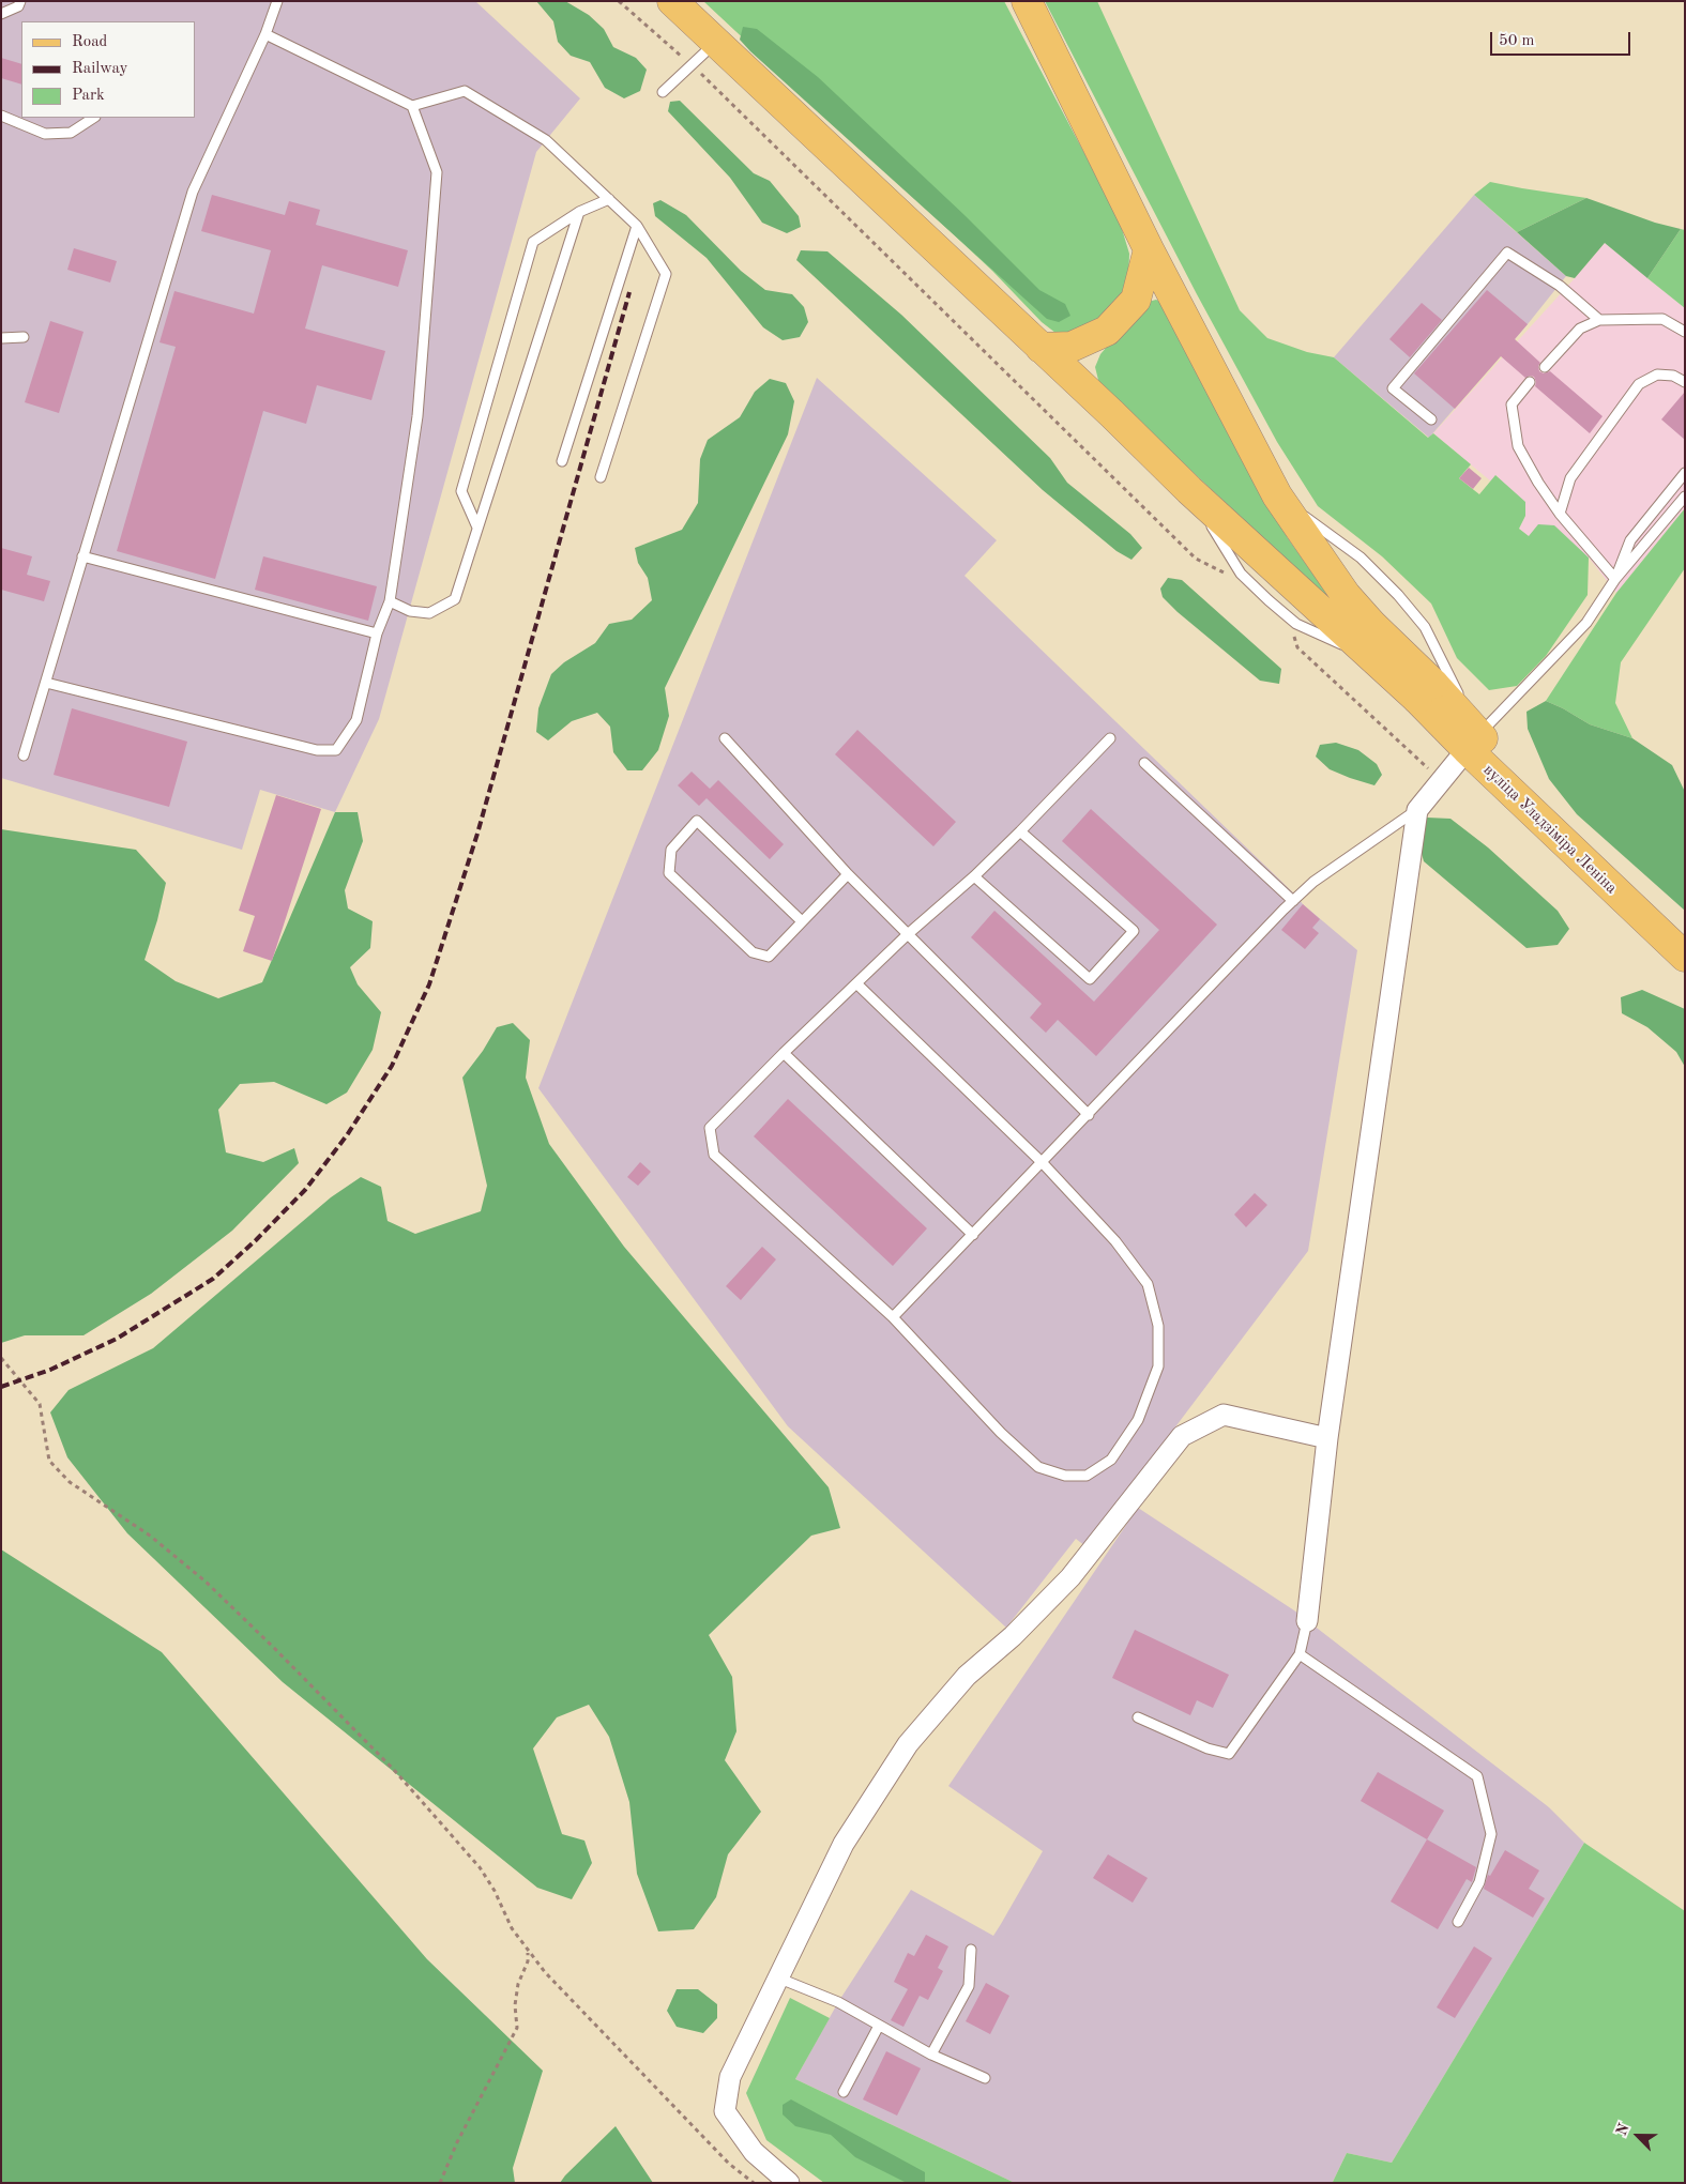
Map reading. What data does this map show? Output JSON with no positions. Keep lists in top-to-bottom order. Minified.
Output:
{"streets":{"main road":["вуліца Уладзіміра Леніна"]},"legend":["Road","Railway","Park"],"scale_bar":"50 m","north":"top left"}
